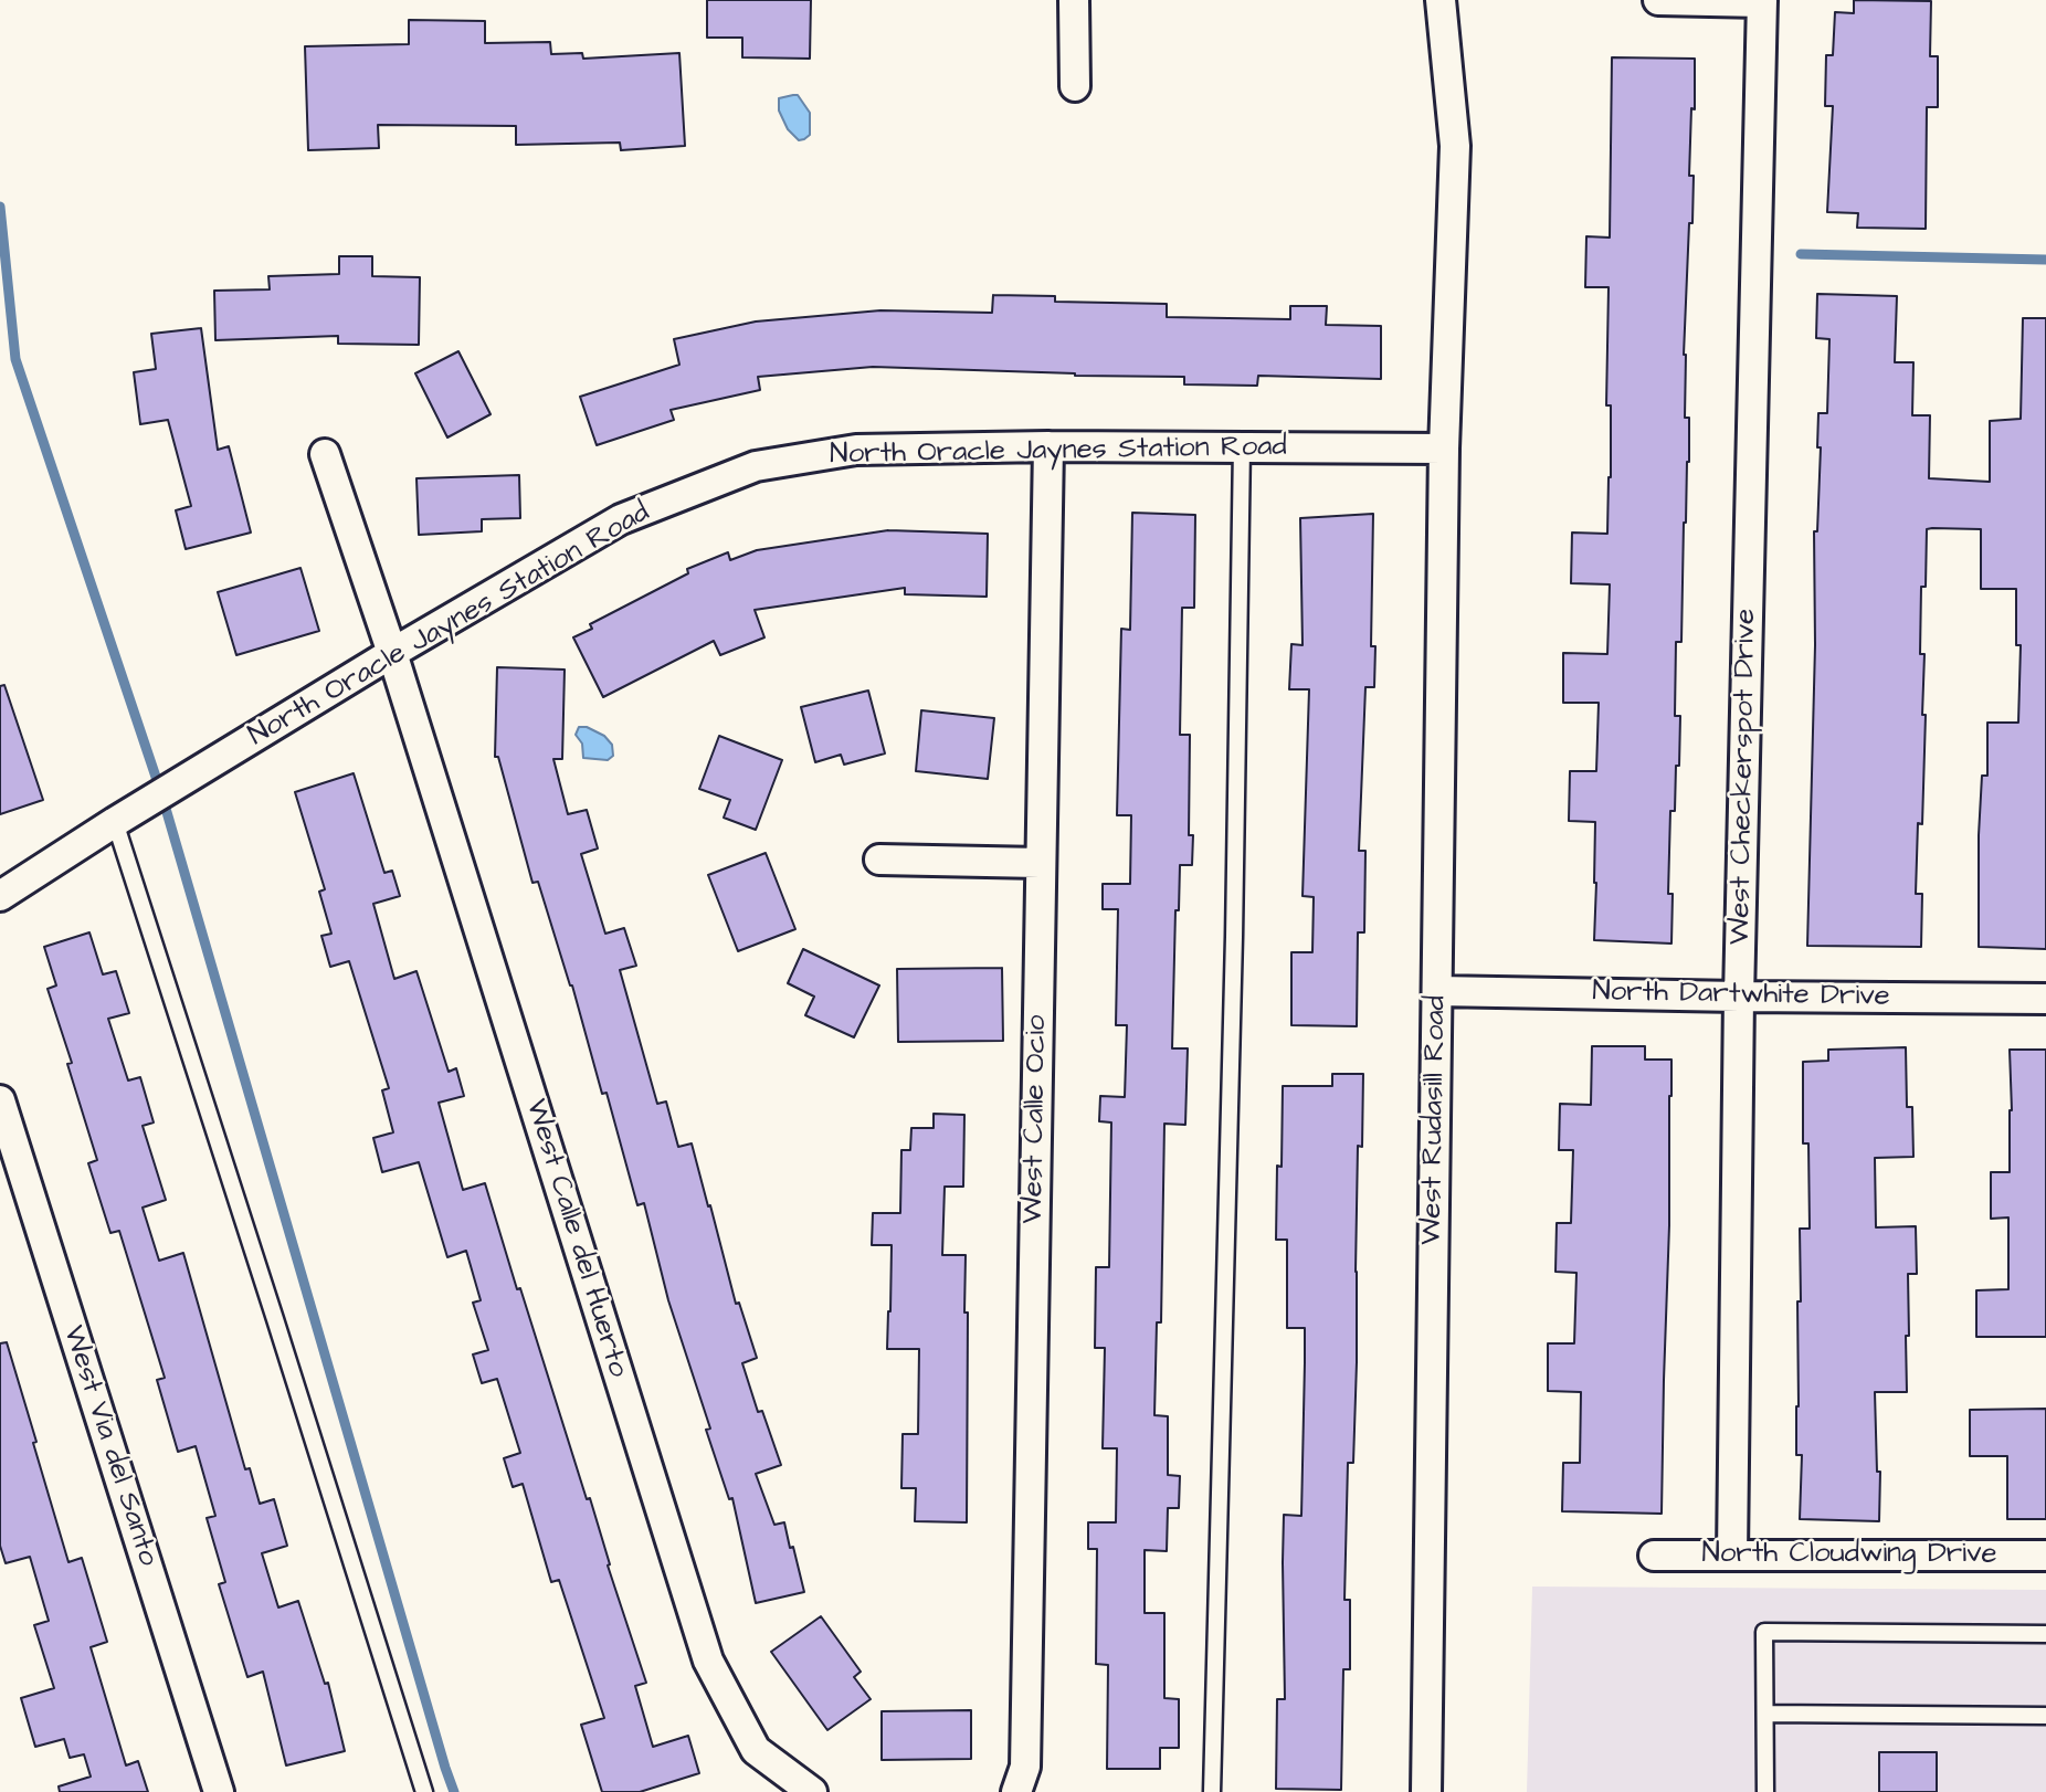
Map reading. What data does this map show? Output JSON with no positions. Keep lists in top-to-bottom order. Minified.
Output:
{"streets":{"street":["North Oracle Jaynes Station Road","West Checkerspot Drive","North Dartwhite Drive","West Calle Ocio","West Rudasill Road","West Calle del Huerto","West Via del Santo","North Cloudwing Drive"]},"crossings":[["North Oracle Jaynes Station Road","West Calle Ocio"],["North Oracle Jaynes Station Road","West Rudasill Road"],["North Oracle Jaynes Station Road","West Calle del Huerto"],["West Checkerspot Drive","North Dartwhite Drive"],["West Checkerspot Drive","North Cloudwing Drive"],["North Dartwhite Drive","West Rudasill Road"]]}
